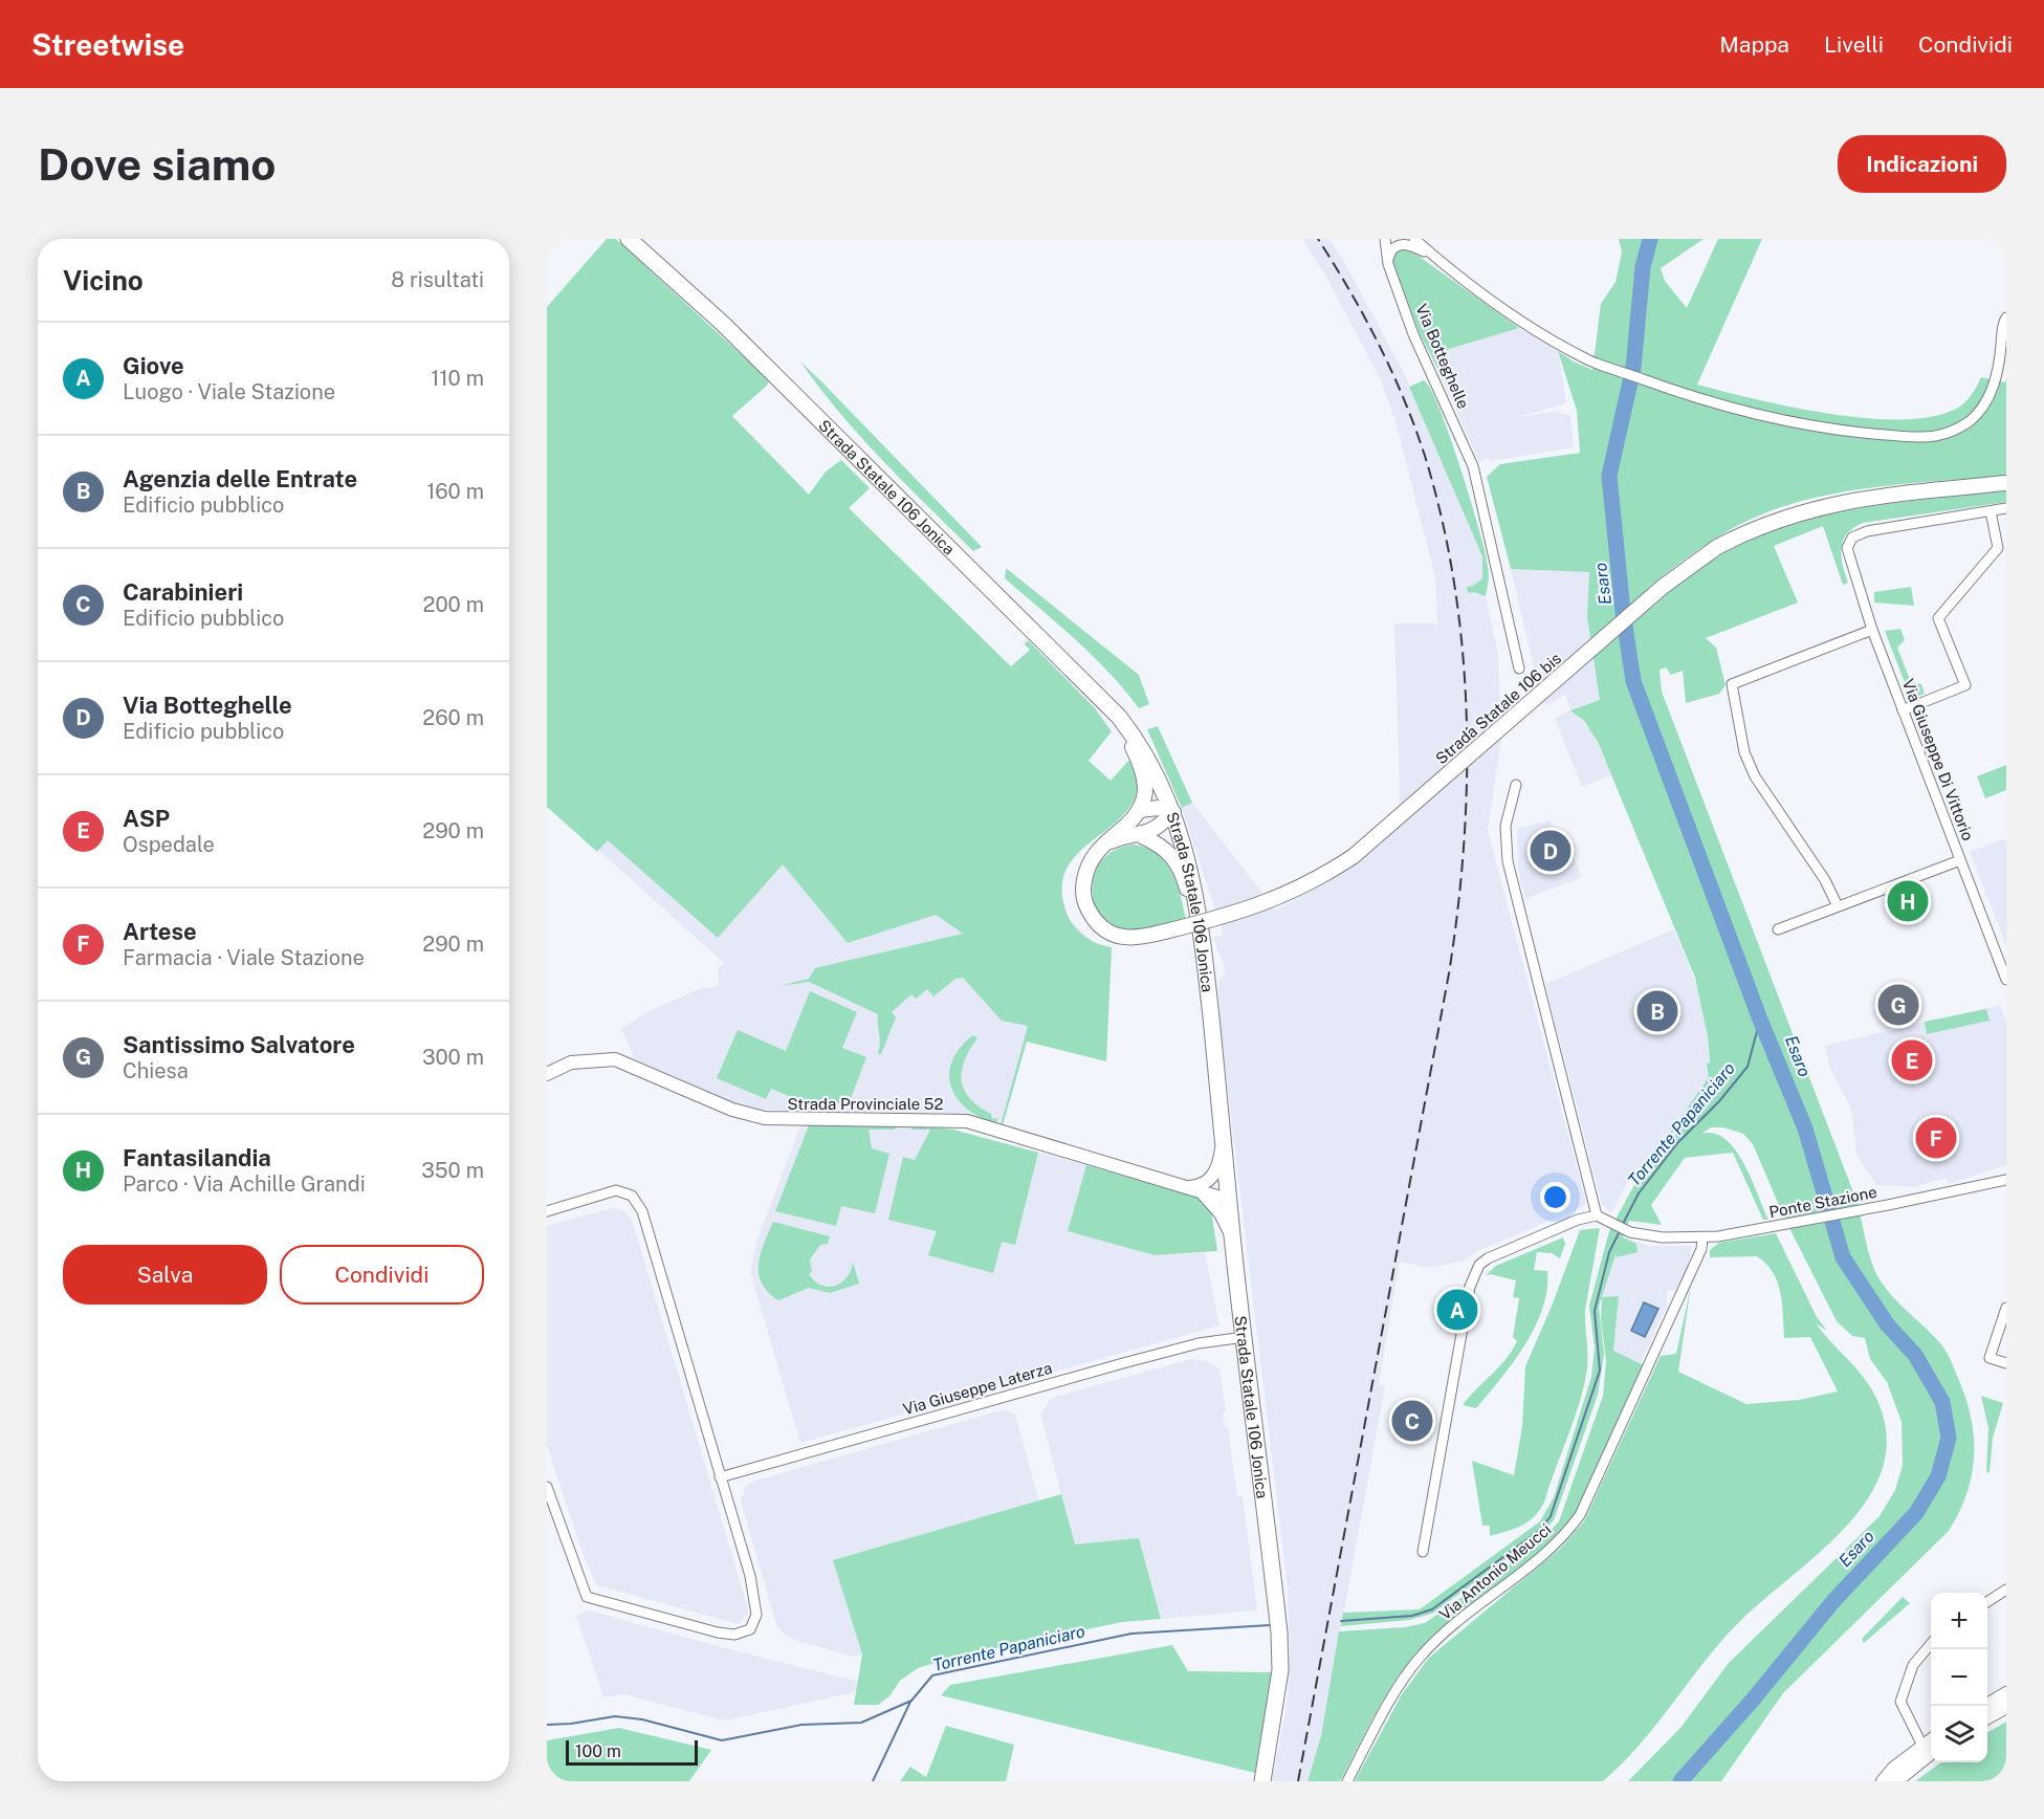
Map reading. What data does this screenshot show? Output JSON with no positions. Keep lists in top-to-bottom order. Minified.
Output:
{"streets":{"main road":["Strada Statale 106 Jonica","Strada Statale 106 bis"],"street":["Via Botteghelle","Via Giuseppe Di Vittorio","Strada Provinciale 52","Ponte Stazione","Via Giuseppe Laterza","Via Antonio Meucci"]},"crossings":[["Strada Statale 106 Jonica","Via Giuseppe Laterza"],["Ponte Stazione","Via Antonio Meucci"]],"water":["Esaro","Torrente Papaniciaro"],"scale_bar":"100 m","page":{"header":"Streetwise","nav":["Mappa","Livelli","Condividi"],"buttons":["Indicazioni",["Salva","Condividi"]],"title":"Dove siamo","heading":["Vicino","8 risultati"],"list":[{"mark":"A","name":"Giove","note":"Luogo · Viale Stazione","value":"110 m"},{"mark":"B","name":"Agenzia delle Entrate","note":"Edificio pubblico","value":"160 m"},{"mark":"C","name":"Carabinieri","note":"Edificio pubblico","value":"200 m"},{"mark":"D","name":"Via Botteghelle","note":"Edificio pubblico","value":"260 m"},{"mark":"E","name":"ASP","note":"Ospedale","value":"290 m"},{"mark":"F","name":"Artese","note":"Farmacia · Viale Stazione","value":"290 m"},{"mark":"G","name":"Santissimo Salvatore","note":"Chiesa","value":"300 m"},{"mark":"H","name":"Fantasilandia","note":"Parco · Via Achille Grandi","value":"350 m"}],"pins":["D","H","G","B","E","F","A","C"],"map_buttons":["+","−"],"scale":"100 m"}}
